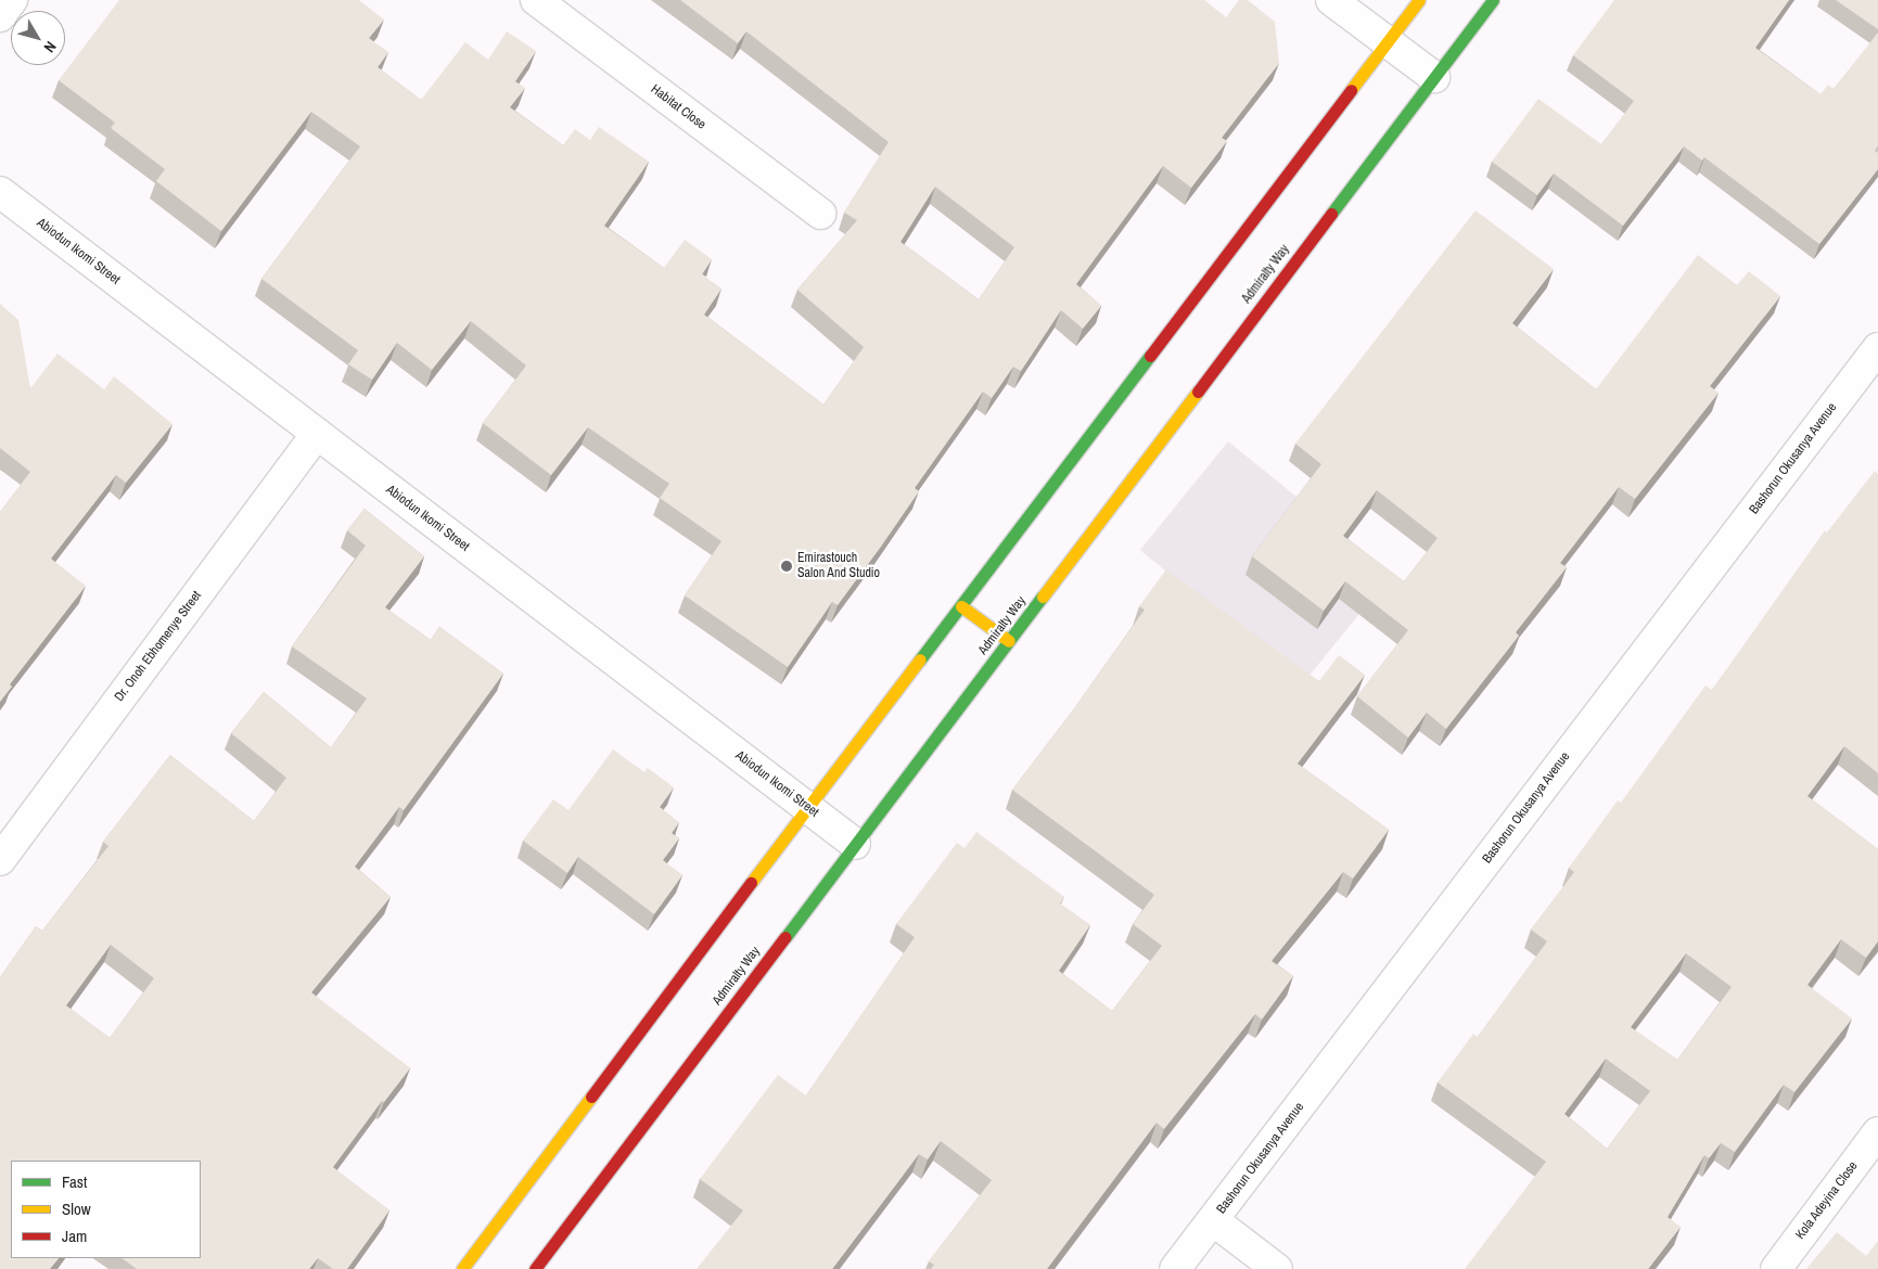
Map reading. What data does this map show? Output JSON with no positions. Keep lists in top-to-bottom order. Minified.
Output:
{"streets":{"main road":["Admiralty Way"],"street":["Habitat Close","Abiodun Ikomi Street","Bashorun Okusanya Avenue","Dr. Onoh Ebhomenye Street","Kola Adeyina Close"]},"crossings":[["Abiodun Ikomi Street","Admiralty Way"],["Abiodun Ikomi Street","Dr. Onoh Ebhomenye Street"]],"places":["Emirastouch Salon And Studio"],"legend":["Fast","Slow","Jam"],"north":"bottom right"}
